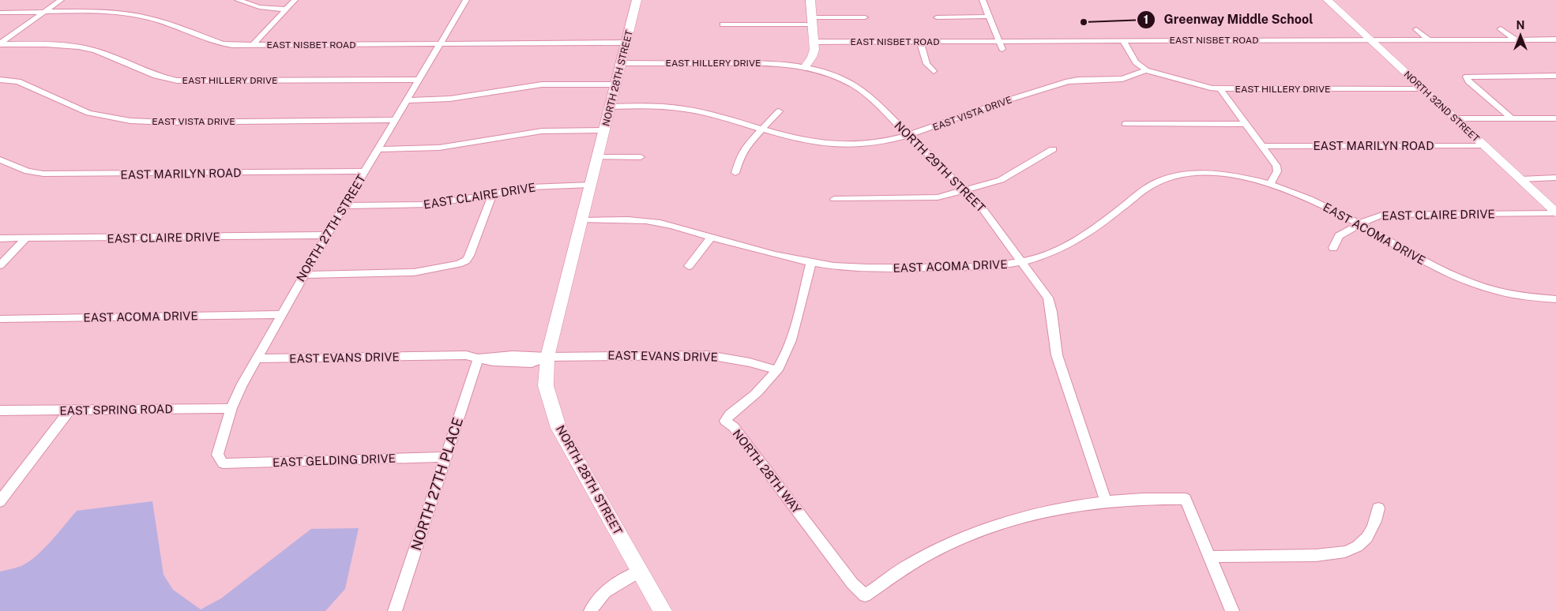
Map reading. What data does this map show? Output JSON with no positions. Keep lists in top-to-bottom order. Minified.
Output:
{"streets":{"street":["EAST NISBET ROAD","EAST HILLERY DRIVE","NORTH 28TH STREET","NORTH 32ND STREET","EAST VISTA DRIVE","EAST MARILYN ROAD","NORTH 29TH STREET","EAST CLAIRE DRIVE","NORTH 27TH STREET","EAST ACOMA DRIVE","EAST EVANS DRIVE","EAST SPRING ROAD","EAST GELDING DRIVE","NORTH 28TH WAY","NORTH 27TH PLACE"]},"crossings":[["EAST NISBET ROAD","NORTH 28TH STREET"],["EAST NISBET ROAD","NORTH 32ND STREET"],["EAST NISBET ROAD","NORTH 27TH STREET"],["EAST HILLERY DRIVE","NORTH 28TH STREET"],["EAST HILLERY DRIVE","NORTH 32ND STREET"],["EAST HILLERY DRIVE","EAST VISTA DRIVE"],["EAST HILLERY DRIVE","NORTH 29TH STREET"],["EAST HILLERY DRIVE","NORTH 27TH STREET"],["NORTH 28TH STREET","EAST VISTA DRIVE"],["NORTH 28TH STREET","EAST CLAIRE DRIVE"],["NORTH 28TH STREET","EAST ACOMA DRIVE"],["NORTH 28TH STREET","EAST EVANS DRIVE"],["NORTH 32ND STREET","EAST MARILYN ROAD"],["NORTH 32ND STREET","EAST CLAIRE DRIVE"],["EAST VISTA DRIVE","NORTH 29TH STREET"],["EAST VISTA DRIVE","NORTH 27TH STREET"],["EAST MARILYN ROAD","NORTH 27TH STREET"],["NORTH 29TH STREET","EAST ACOMA DRIVE"],["NORTH 29TH STREET","NORTH 28TH WAY"],["EAST CLAIRE DRIVE","NORTH 27TH STREET"],["EAST CLAIRE DRIVE","EAST ACOMA DRIVE"],["NORTH 27TH STREET","EAST ACOMA DRIVE"],["NORTH 27TH STREET","EAST EVANS DRIVE"],["NORTH 27TH STREET","EAST SPRING ROAD"],["NORTH 27TH STREET","EAST GELDING DRIVE"],["EAST ACOMA DRIVE","NORTH 28TH WAY"],["EAST EVANS DRIVE","NORTH 28TH WAY"],["EAST EVANS DRIVE","NORTH 27TH PLACE"],["EAST GELDING DRIVE","NORTH 27TH PLACE"]],"places":["Greenway Middle School"],"north":"top"}
